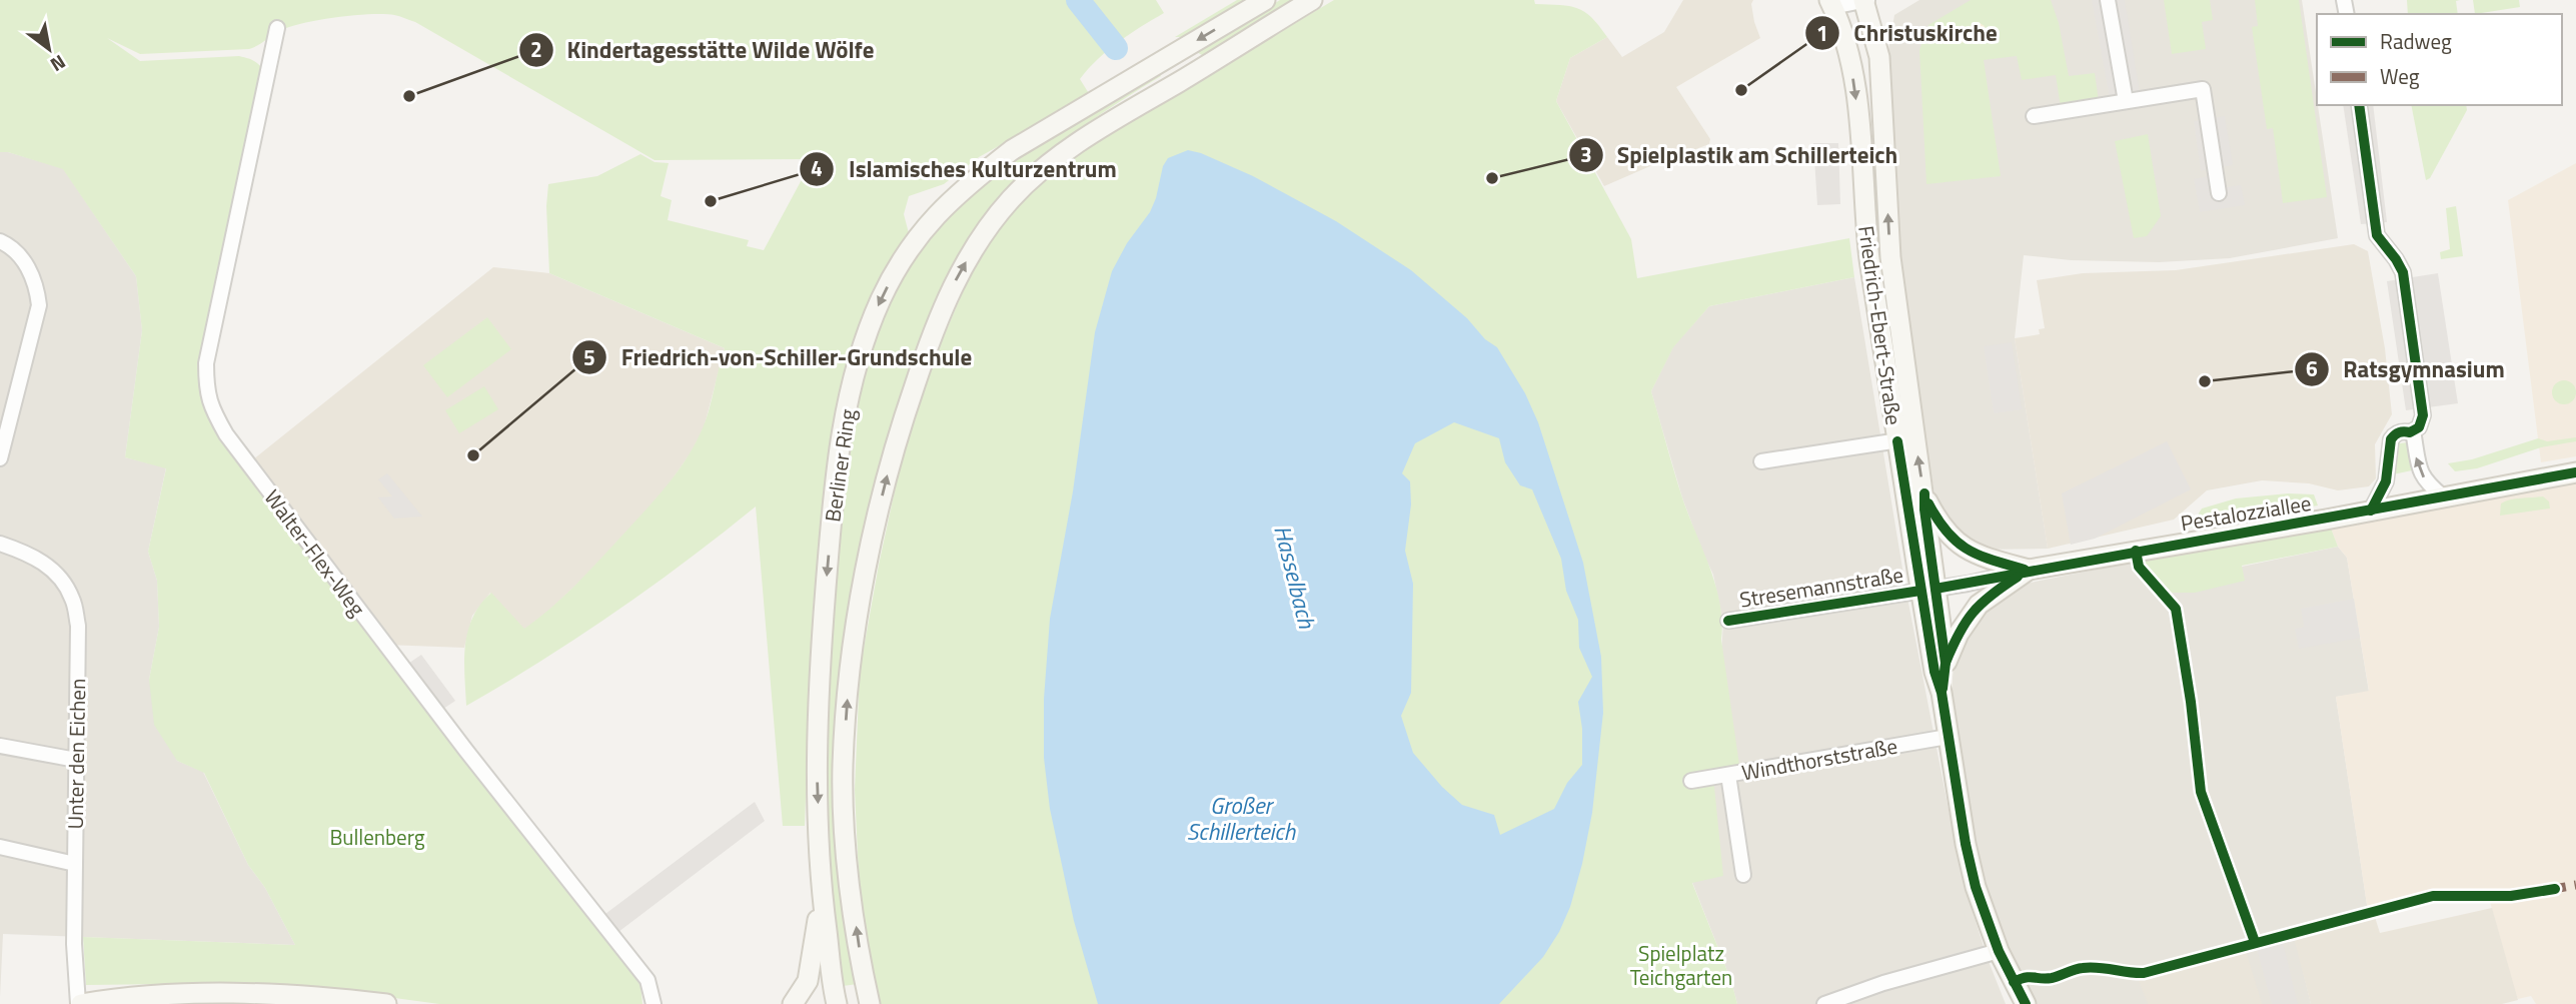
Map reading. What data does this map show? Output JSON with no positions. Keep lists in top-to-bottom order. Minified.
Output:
{"streets":{"street":["Friedrich-Ebert-Straße","Berliner Ring","Pestalozziallee","Walter-Flex-Weg","Stresemannstraße","Unter den Eichen","Windthorststraße"]},"crossings":[["Friedrich-Ebert-Straße","Pestalozziallee"],["Friedrich-Ebert-Straße","Stresemannstraße"],["Friedrich-Ebert-Straße","Windthorststraße"],["Pestalozziallee","Stresemannstraße"]],"water":["Hasselbach","Großer Schillerteich"],"parks":["Bullenberg","Spielplatz Teichgarten"],"places":["Christuskirche","Kindertagesstätte Wilde Wölfe","Spielplastik am Schillerteich","Islamisches Kulturzentrum","Ratsgymnasium","Friedrich-von-Schiller-Grundschule"],"legend":["Radweg","Weg"],"north":"bottom right"}
